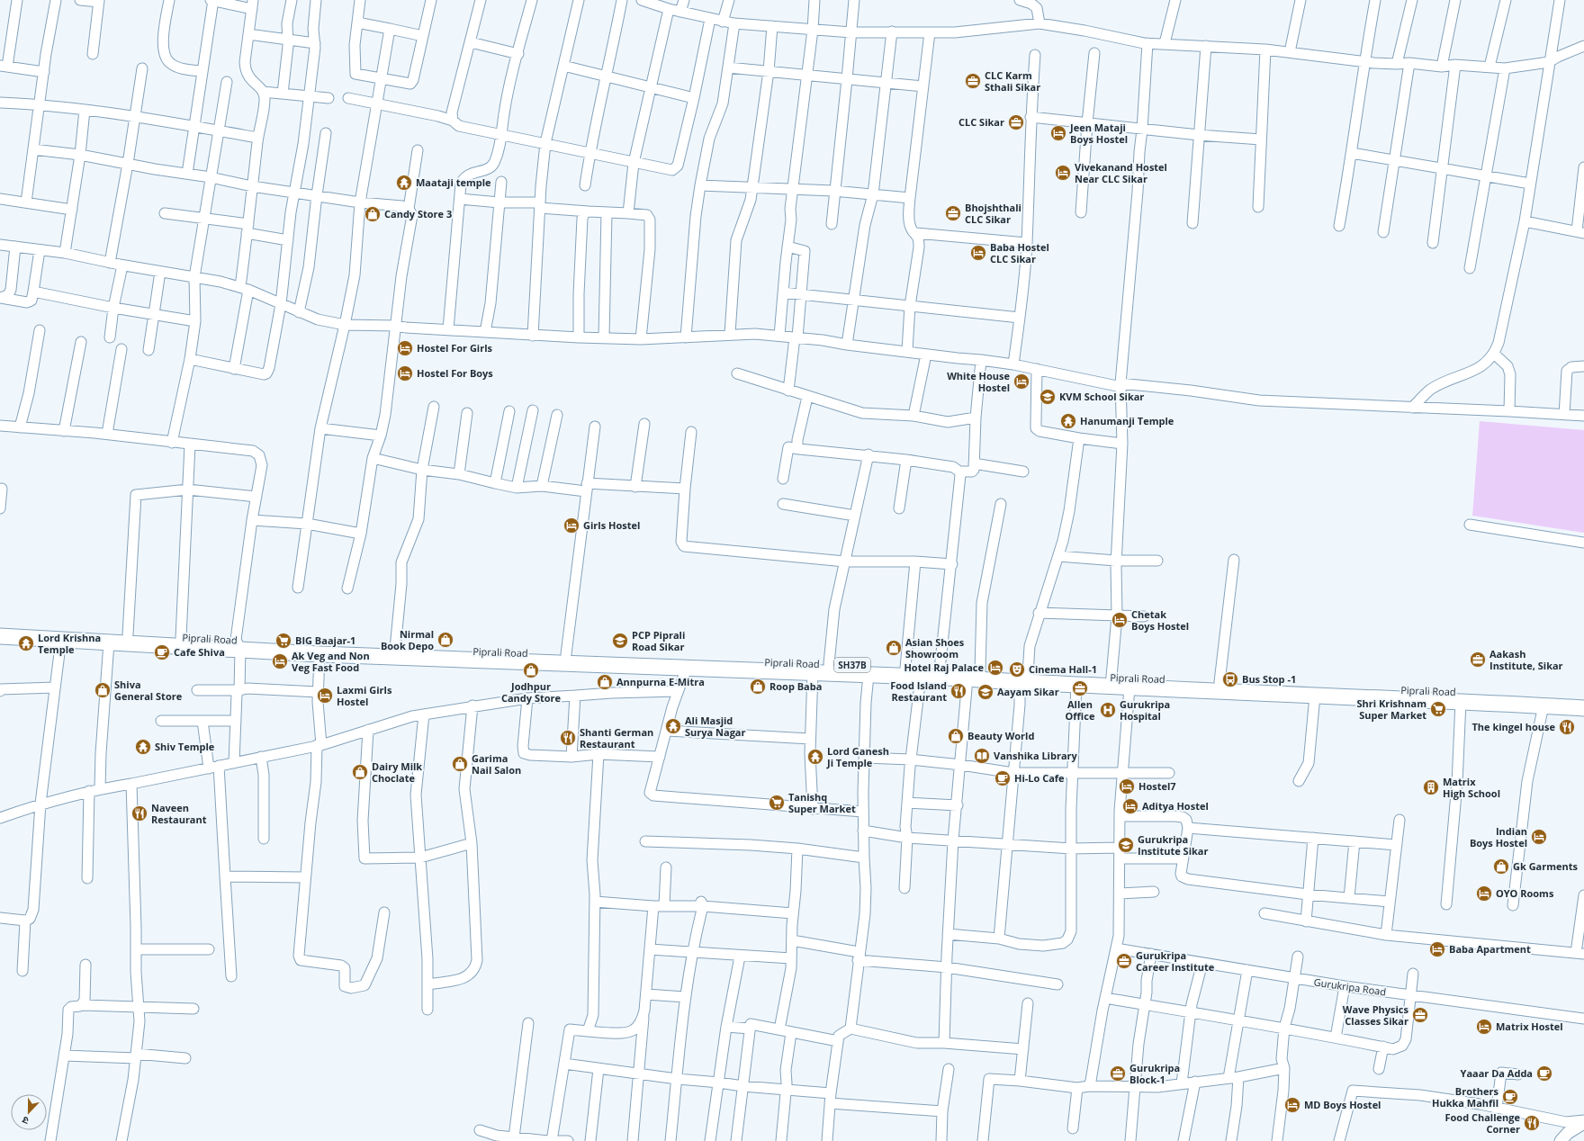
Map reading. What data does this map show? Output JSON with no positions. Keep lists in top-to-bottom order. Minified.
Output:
{"streets":{"main road":["Piprali Road","SH37B"],"street":["Gurukripa Road"]},"places":{"office":["CLC Karm Sthali Sikar","CLC Sikar","Bhojshthali CLC Sikar","Aakash Institute, Sikar","Allen Office","Gurukripa Career Institute","Wave Physics Classes Sikar","Gurukripa Block-1"],"hotel":["Jeen Mataji Boys Hostel","Vivekanand Hostel Near CLC Sikar","Baba Hostel CLC Sikar","Hostel For Girls","Hostel For Boys","White House Hostel","Girls Hostel","Chetak Boys Hostel","Ak Veg and Non Veg Fast Food","Hotel Raj Palace","Laxmi Girls Hostel","Hostel7","Aditya Hostel","Indian Boys Hostel","OYO Rooms","Baba Apartment","Matrix Hostel","MD Boys Hostel"],"temple":["Maataji temple","Hanumanji Temple","Lord Krishna Temple","Ali Masjid Surya Nagar","Shiv Temple","Lord Ganesh Ji Temple"],"shop":["Candy Store 3","Nirmal Book Depo","Asian Shoes Showroom","Jodhpur Candy Store","Annpurna E-Mitra","Roop Baba","Shiva General Store","Beauty World","Garima Nail Salon","Dairy Milk Choclate","Gk Garments"],"school or university":["KVM School Sikar","PCP Piprali Road Sikar","Aayam Sikar","Gurukripa Institute Sikar"],"supermarket":["BIG Baajar-1","Shri Krishnam Super Market","Tanishq Super Market"],"cafe":["Cafe Shiva","Hi-Lo Cafe","Yaaar Da Adda","Brothers Hukka Mahfil"],"theatre":["Cinema Hall-1"],"bus stop":["Bus Stop -1"],"restaurant":["Food Island Restaurant","The kingel house","Shanti German Restaurant","Naveen Restaurant","Food Challenge Corner"],"hospital":["Gurukripa Hospital"],"library":["Vanshika Library"],"building":["Matrix High School"]},"north":"bottom"}
